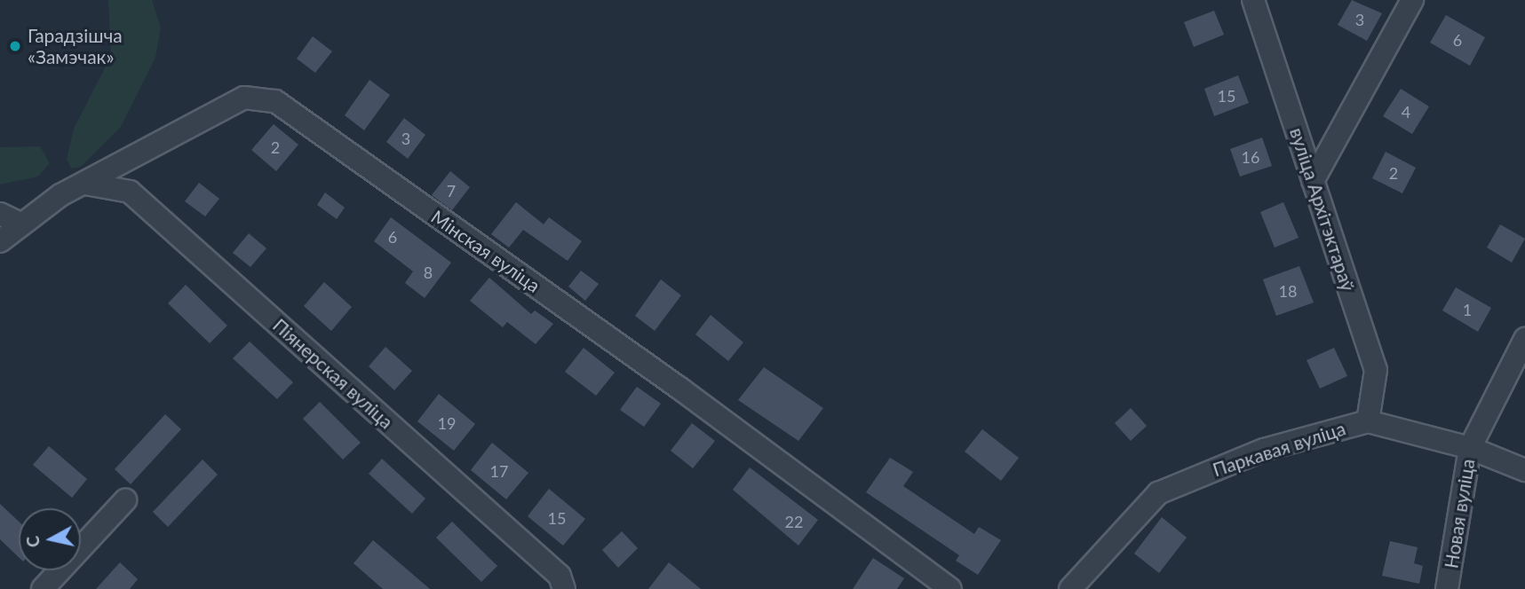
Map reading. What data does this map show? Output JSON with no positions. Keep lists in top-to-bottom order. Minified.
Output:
{"streets":{"street":["вуліца Архітэктараў","Мінская вуліца","Піянерская вуліца","Паркавая вуліца","Новая вуліца"]},"crossings":[["вуліца Архітэктараў","Паркавая вуліца"],["Мінская вуліца","Піянерская вуліца"],["Паркавая вуліца","Новая вуліца"]],"places":["Гарадзішча «Замэчак»"],"house_numbers":["3","6","15","4","3","2","16","2","7","6","8","18","1","19","17","15","22"],"north":"left"}
